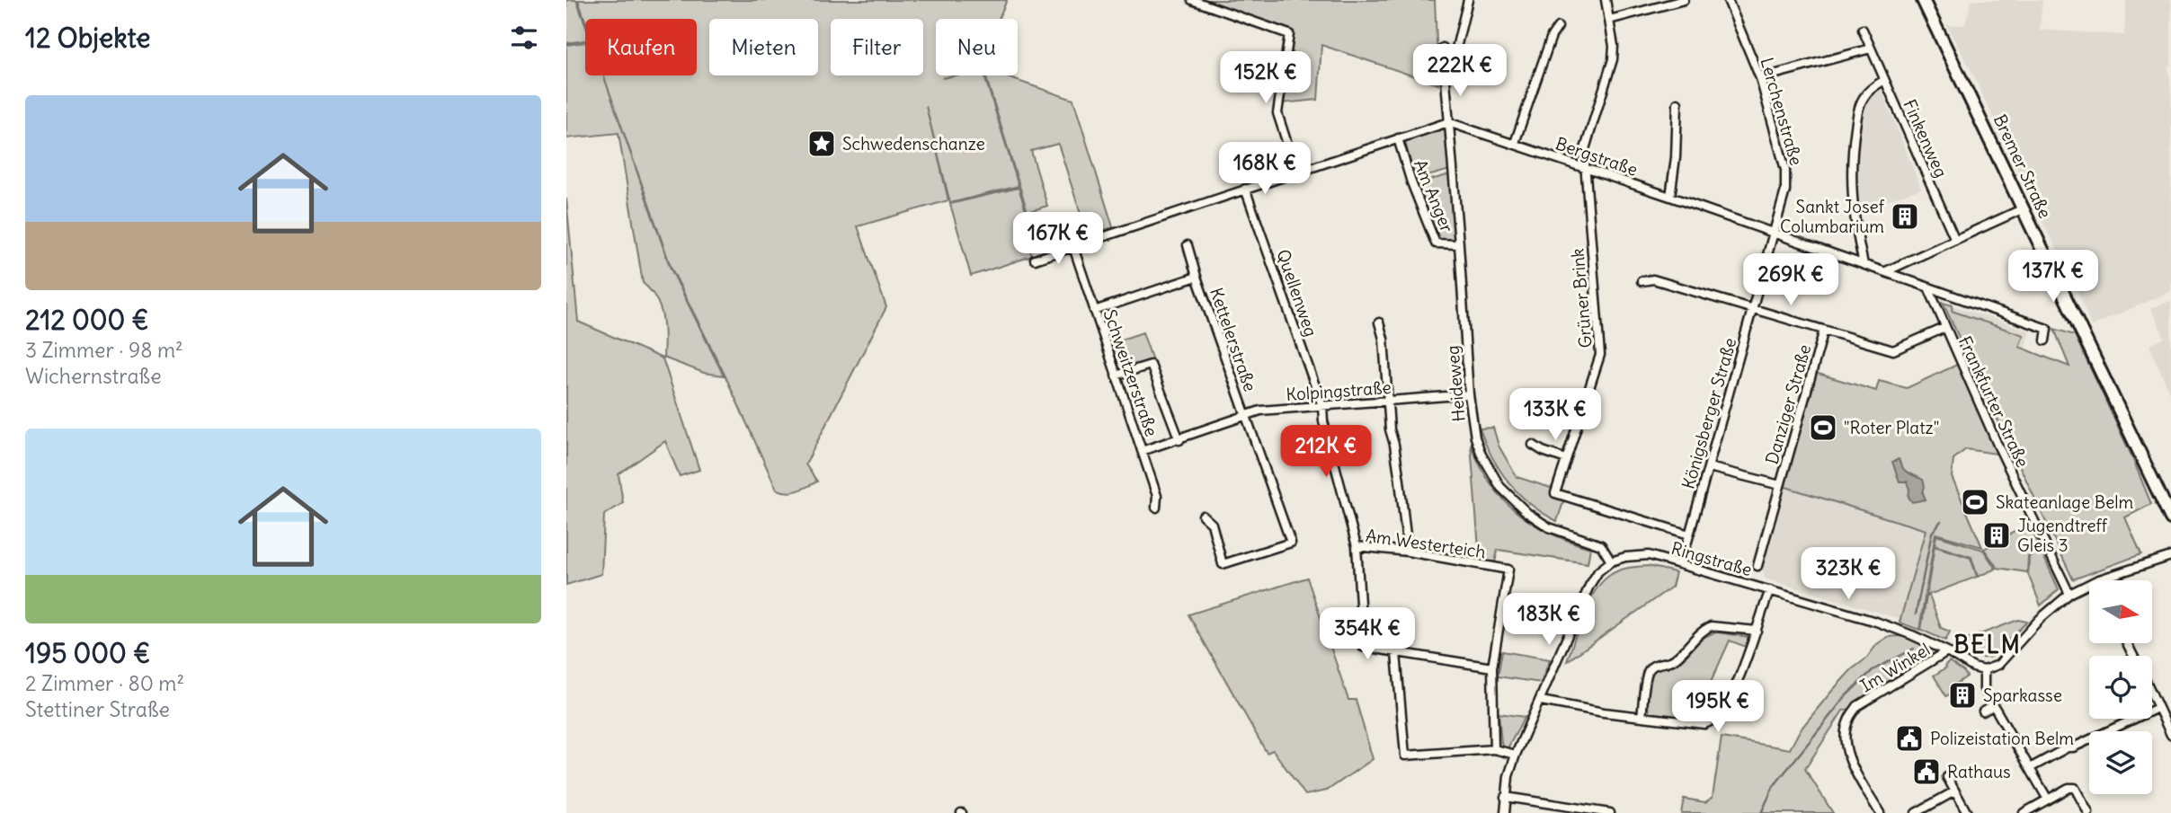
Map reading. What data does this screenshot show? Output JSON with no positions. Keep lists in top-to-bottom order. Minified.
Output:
{"streets":{"street":["Lerchenstraße","Finkenweg","Bergstraße","Bremer Straße","Am Anger","Quellenweg","Grüner Brink","Kettelerstraße","Schweitzerstraße","Heideweg","Kolpingstraße","Frankfurter Straße","Danziger Straße","Königsberger Straße","Am Westerteich","Ringstraße","Im Winkel"]},"crossings":[["Lerchenstraße","Bergstraße"],["Lerchenstraße","Königsberger Straße"],["Bergstraße","Grüner Brink"],["Bergstraße","Heideweg"],["Bergstraße","Frankfurter Straße"],["Bergstraße","Königsberger Straße"],["Am Anger","Heideweg"],["Quellenweg","Kolpingstraße"],["Quellenweg","Am Westerteich"],["Grüner Brink","Königsberger Straße"],["Kettelerstraße","Schweitzerstraße"],["Kettelerstraße","Kolpingstraße"],["Schweitzerstraße","Kolpingstraße"],["Heideweg","Kolpingstraße"],["Heideweg","Ringstraße"],["Danziger Straße","Königsberger Straße"],["Königsberger Straße","Ringstraße"],["Ringstraße","Im Winkel"]],"districts":["BELM"],"places":{"place":["Schwedenschanze"],"building":["Sankt Josef Columbarium","Jugendtreff Gleis 3","Sparkasse"],"sports":["\"Roter Platz\"","Skateanlage Belm"],"public building":["Polizeistation Belm","Rathaus"]},"north":"right","page":{"heading":"12 Objekte","chip":["Kaufen","Mieten","Filter","Neu"],"price":["222K €","152K €","168K €","167K €","137K €","269K €","133K €","212K €","323K €","183K €","354K €","195K €"],"list":[{"name":"212 000 €","note":"3 Zimmer · 98 m² · Wichernstraße"},{"name":"195 000 €","note":"2 Zimmer · 80 m² · Stettiner Straße"}]}}
